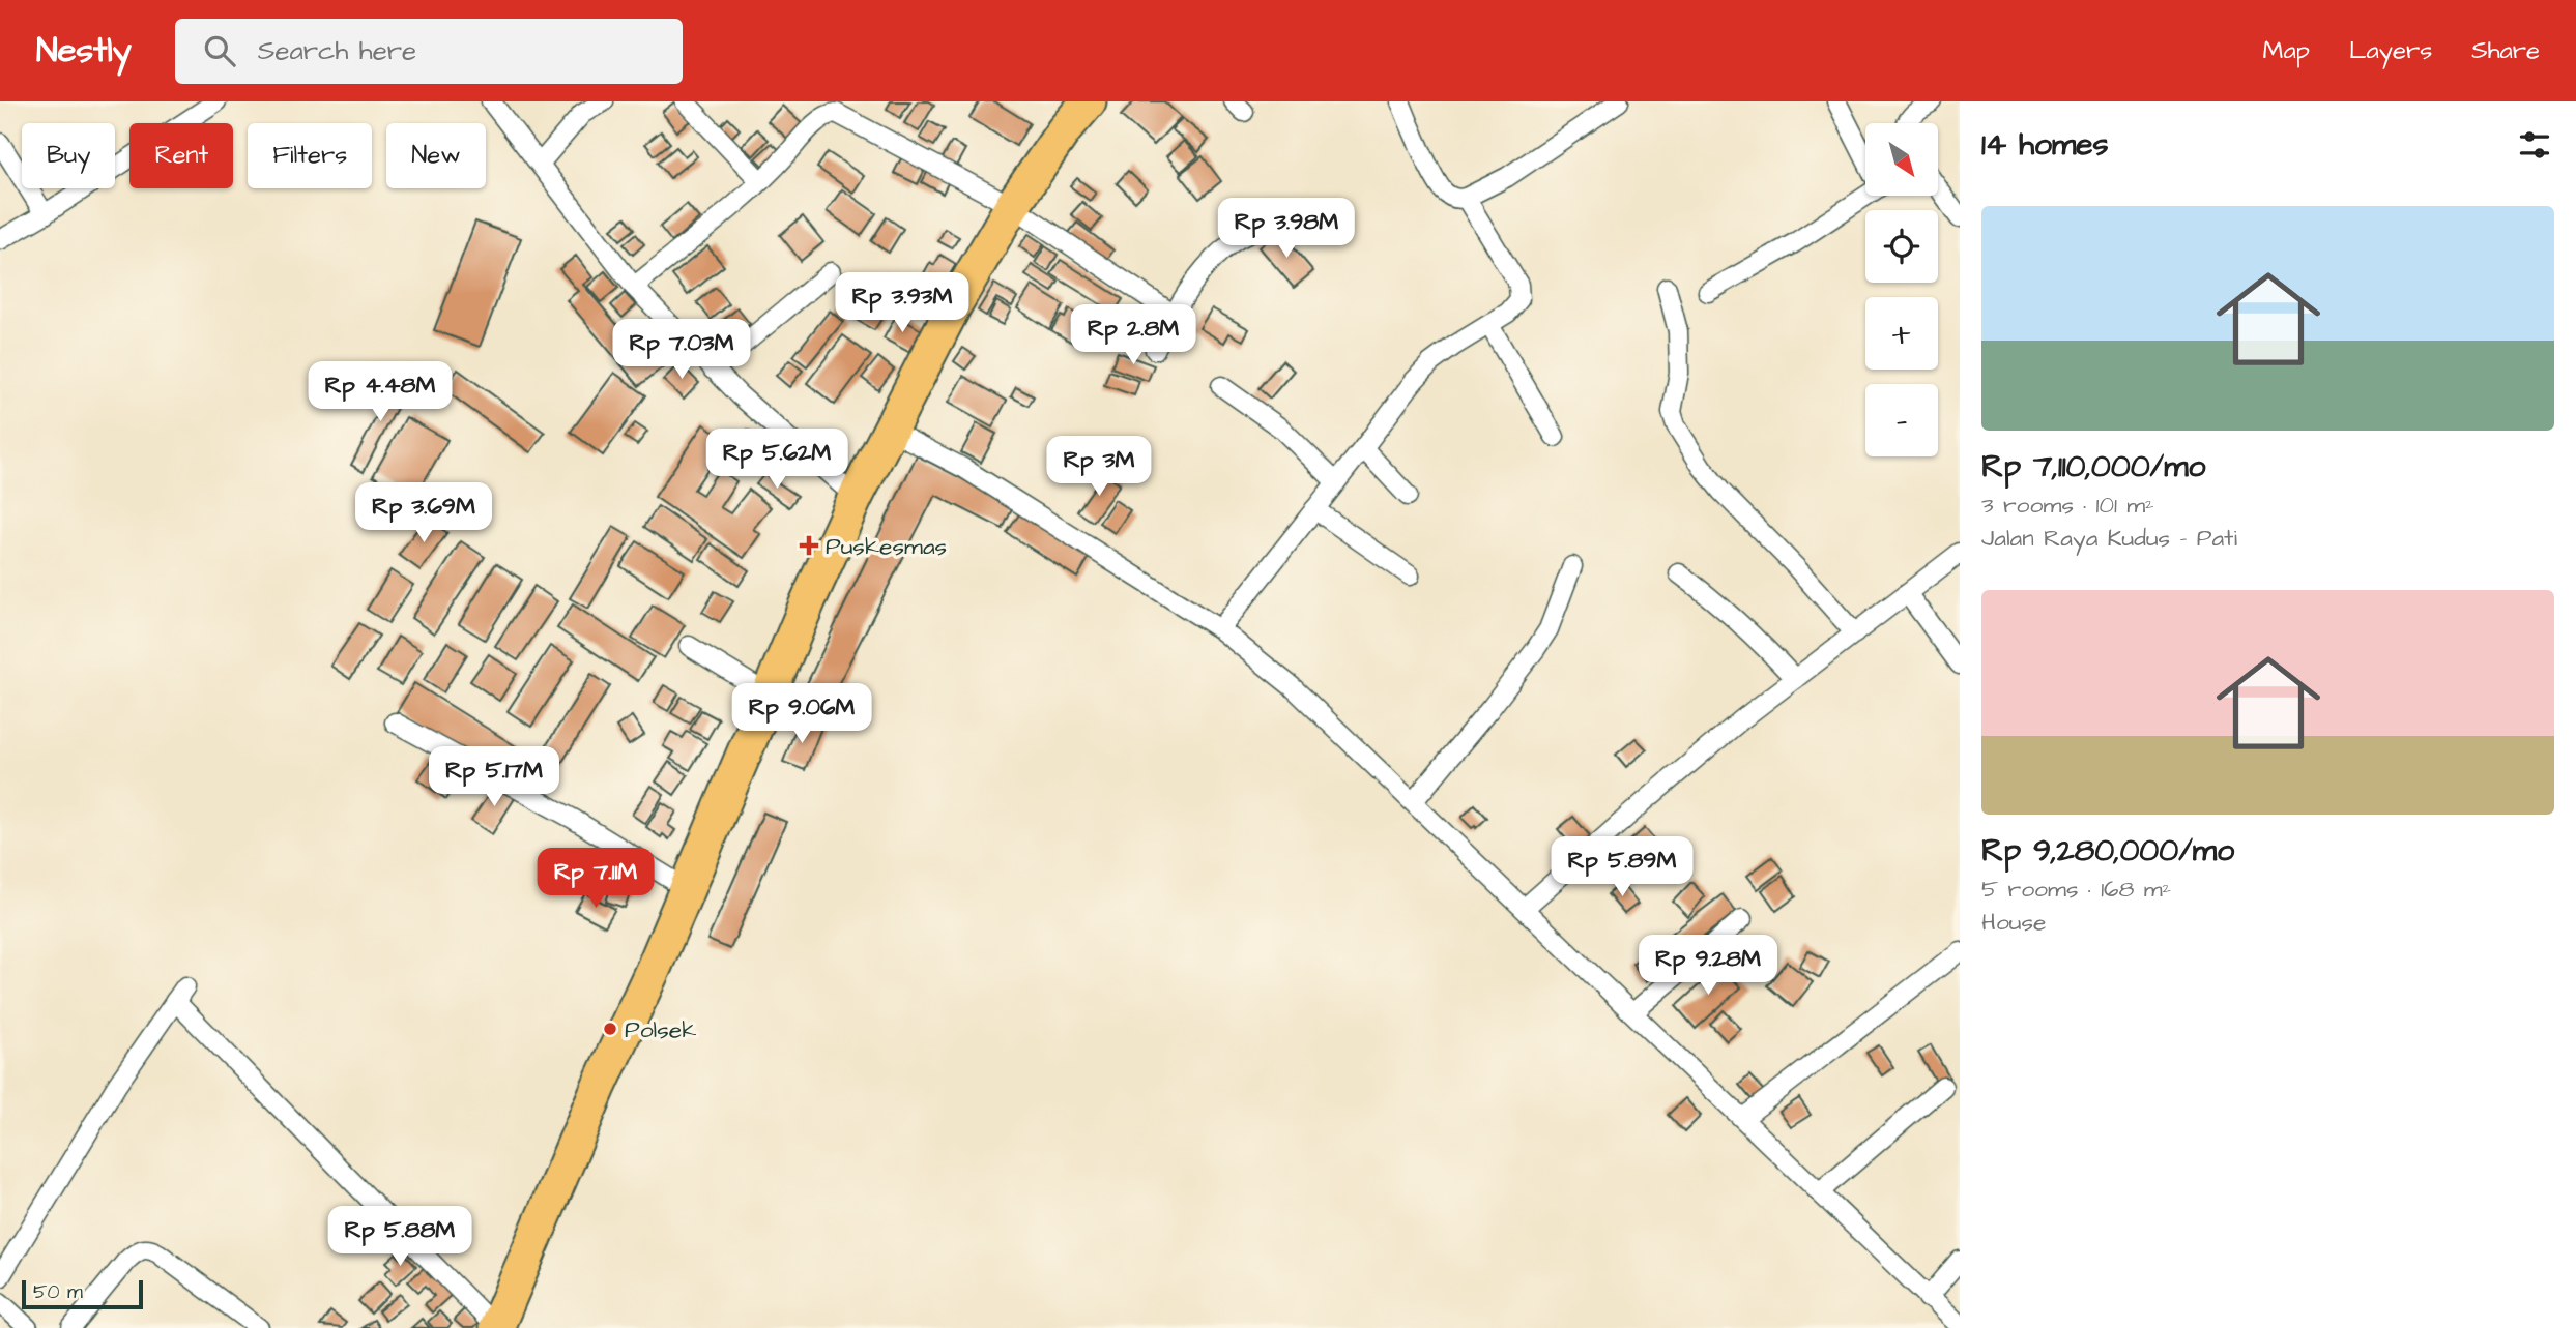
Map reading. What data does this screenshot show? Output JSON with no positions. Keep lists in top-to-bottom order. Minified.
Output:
{"places":{"health":["Puskesmas"],"other":["Polsek"]},"scale_bar":"50 m","north":"bottom right","page":{"header":"Nestly","search":"Search here","nav":["Map","Layers","Share"],"heading":"14 homes","map_buttons":["+","−"],"chip":["Buy","Rent","Filters","New"],"list":[{"name":"Rp 7,110,000/mo","note":"3 rooms · 101 m² · Jalan Raya Kudus - Pati"},{"name":"Rp 9,280,000/mo","note":"5 rooms · 168 m² · House"}],"price":["Rp 3.98M","Rp 3.93M","Rp 2.8M","Rp 7.03M","Rp 4.48M","Rp 5.62M","Rp 3M","Rp 3.69M","Rp 9.06M","Rp 5.17M","Rp 5.89M","Rp 7.11M","Rp 9.28M","Rp 5.88M"],"scale":"50 m"}}
